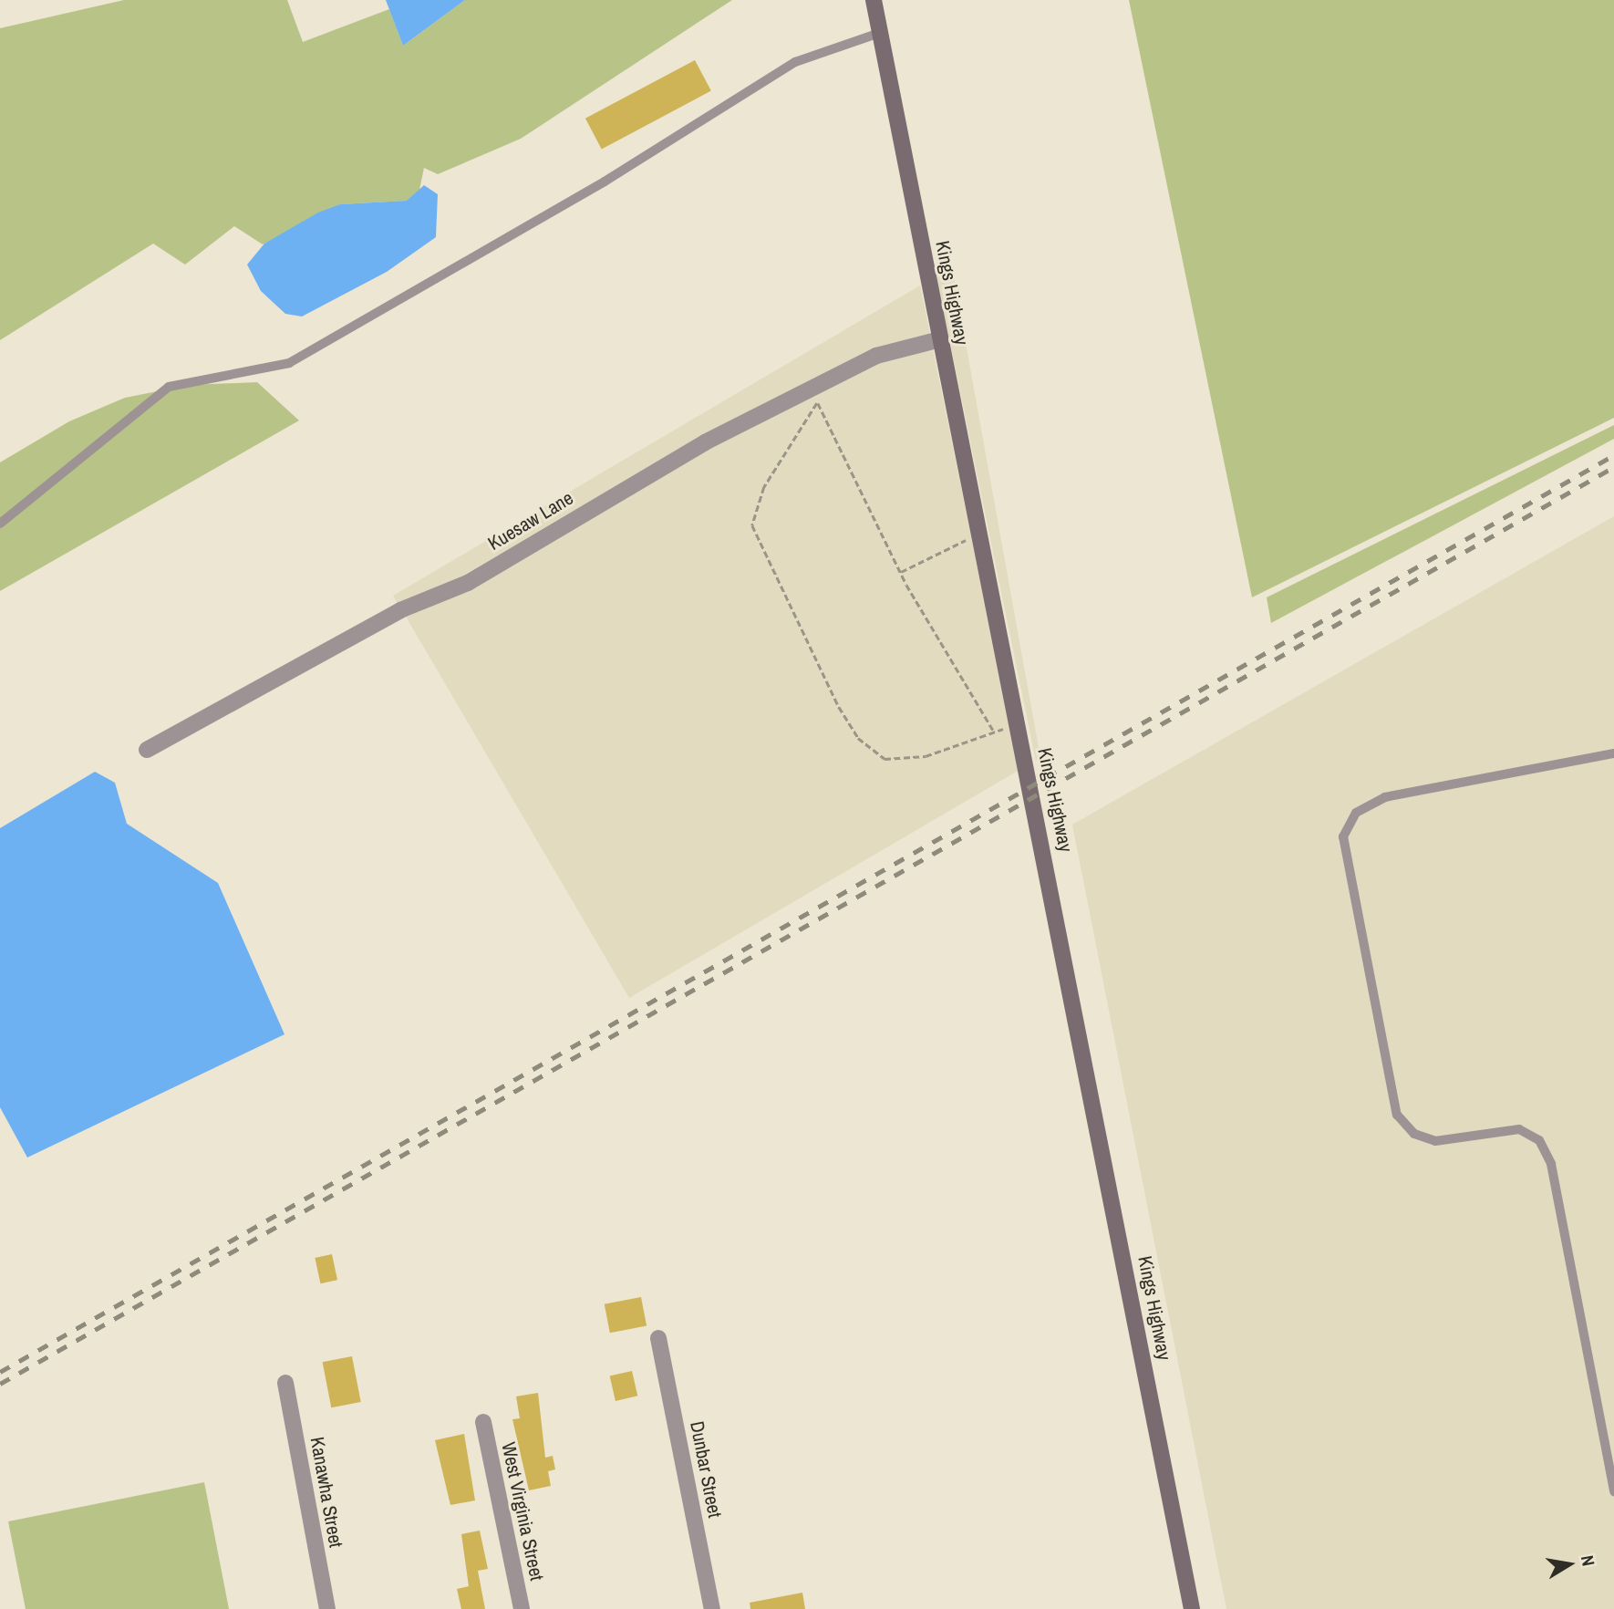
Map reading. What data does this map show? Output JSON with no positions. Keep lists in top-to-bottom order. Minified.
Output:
{"streets":{"street":["Kings Highway","Kuesaw Lane","Dunbar Street","Kanawha Street","West Virginia Street"]},"crossings":[["Kings Highway","Kuesaw Lane"]],"north":"right"}
